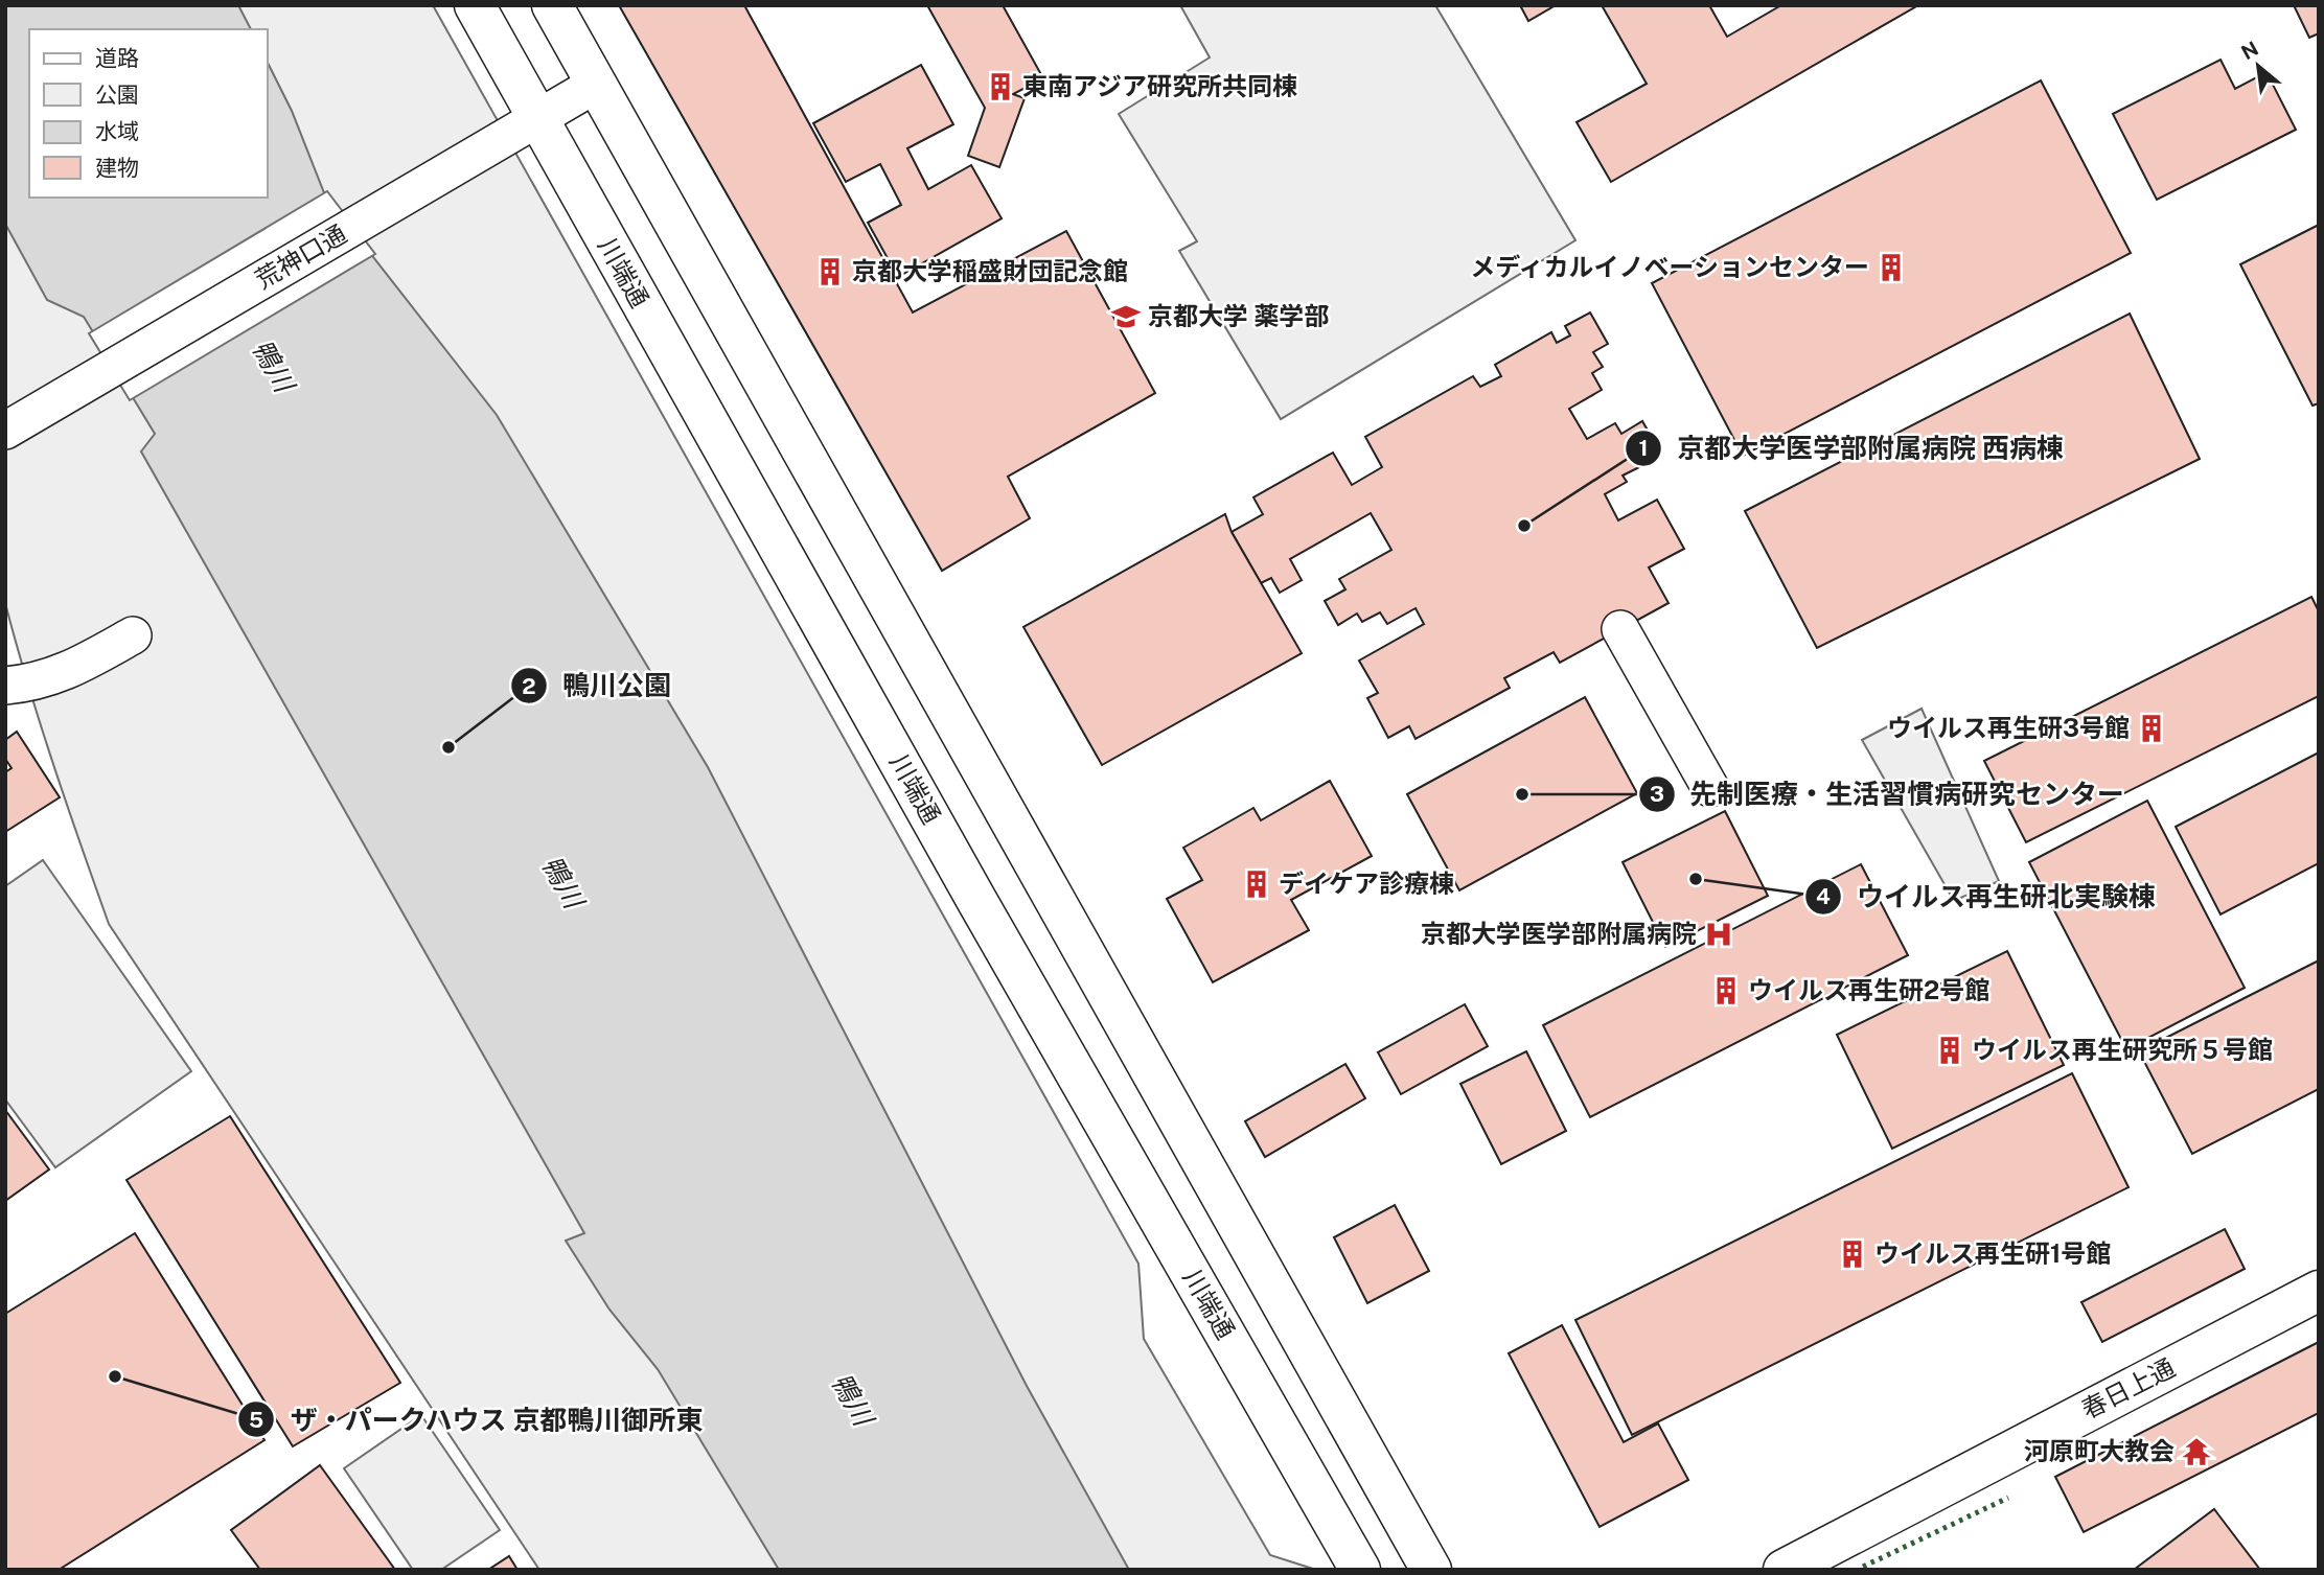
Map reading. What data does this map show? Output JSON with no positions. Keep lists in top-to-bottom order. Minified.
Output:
{"streets":{"street":["荒神口通","川端通","春日上通"]},"crossings":[["荒神口通","川端通"]],"water":["鴨川"],"places":{"building":["東南アジア研究所共同棟","メディカルイノベーションセンター","京都大学稲盛財団記念館","ウイルス再生研3号館","デイケア診療棟","ウイルス再生研2号館","ウイルス再生研究所５号館","ウイルス再生研1号館"],"school or university":["京都大学 薬学部"],"other":["京都大学医学部附属病院 西病棟","鴨川公園","先制医療・生活習慣病研究センター","ウイルス再生研北実験棟","ザ・パークハウス 京都鴨川御所東"],"hospital":["京都大学医学部附属病院"],"temple":["河原町大教会"]},"legend":["道路","公園","水域","建物"],"north":"top left"}
